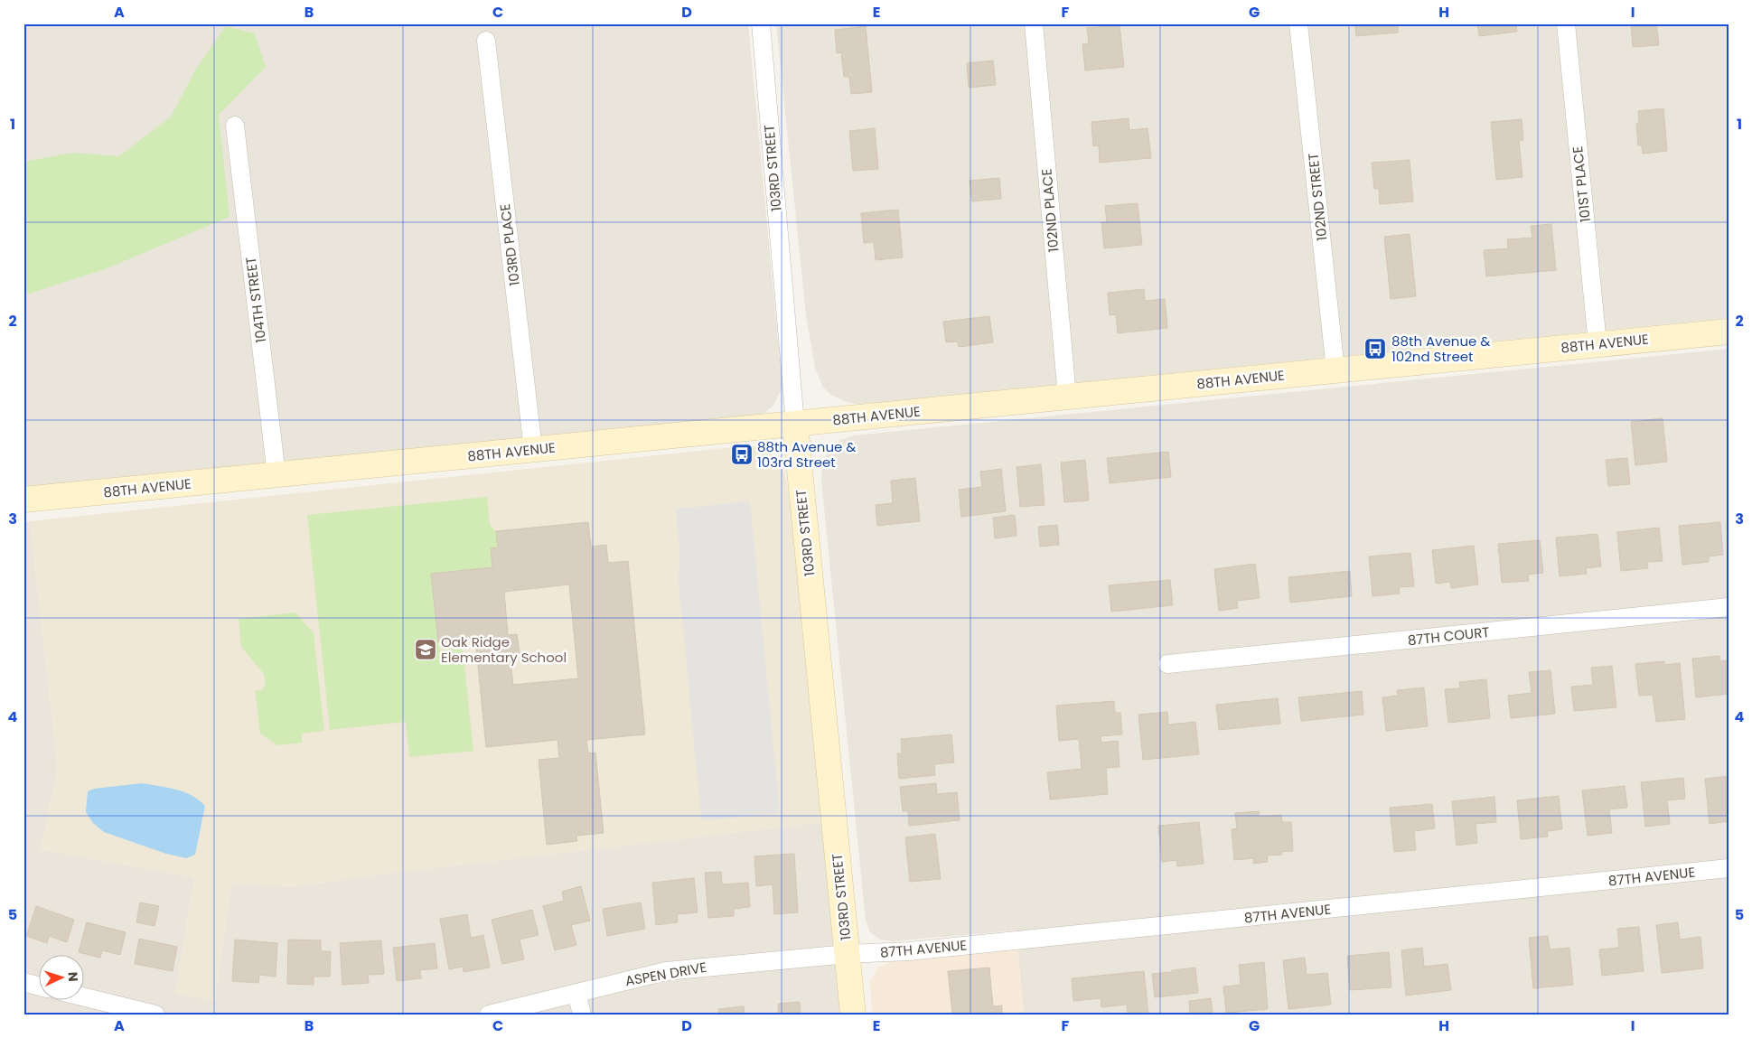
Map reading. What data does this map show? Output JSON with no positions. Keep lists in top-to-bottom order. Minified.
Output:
{"streets":{"street":["103RD STREET","101ST PLACE","102ND STREET","102ND PLACE","103RD PLACE","104TH STREET","88TH AVENUE","87TH COURT","87TH AVENUE","ASPEN DRIVE"]},"crossings":[["103RD STREET","88TH AVENUE"],["103RD STREET","87TH AVENUE"],["103RD STREET","ASPEN DRIVE"],["101ST PLACE","88TH AVENUE"],["102ND STREET","88TH AVENUE"],["102ND PLACE","88TH AVENUE"],["103RD PLACE","88TH AVENUE"],["104TH STREET","88TH AVENUE"],["87TH AVENUE","ASPEN DRIVE"]],"places":{"bus stop":["88th Avenue & 102nd Street","88th Avenue & 103rd Street"],"school or university":["Oak Ridge Elementary School"]},"north":"right","grid":{"columns":["A","B","C","D","E","F","G","H","I"],"rows":["1","2","3","4","5"]}}
